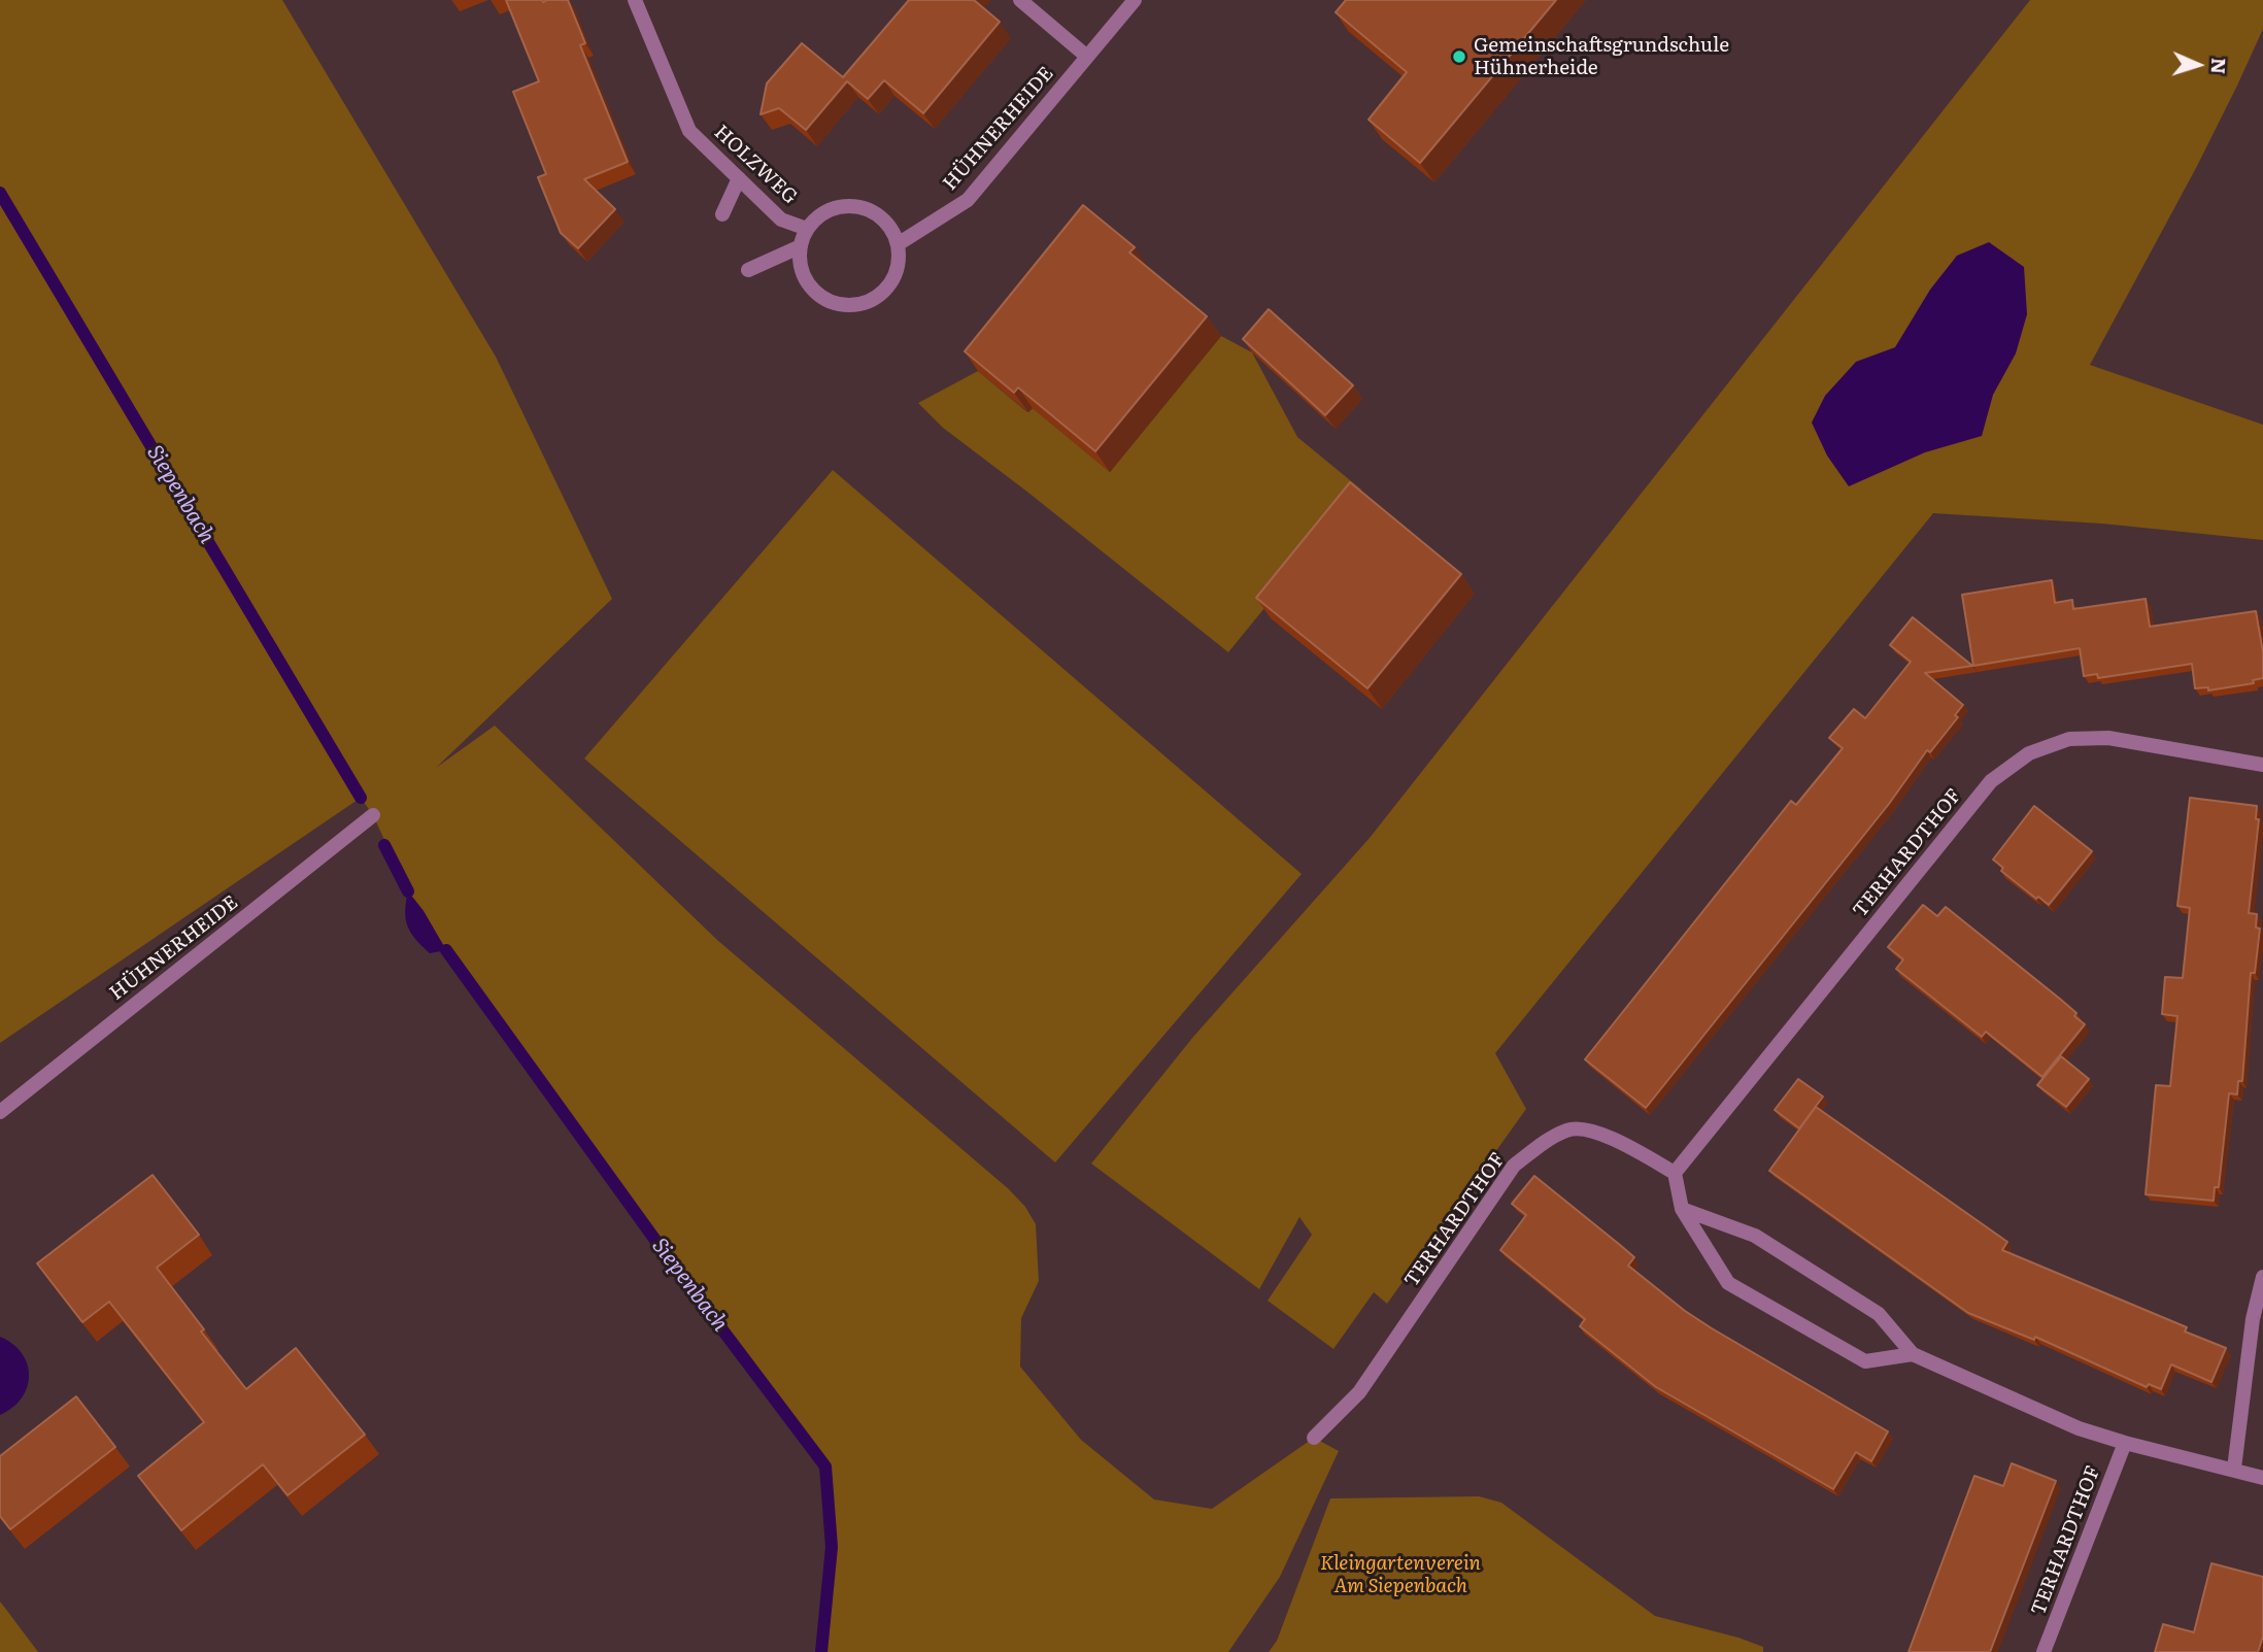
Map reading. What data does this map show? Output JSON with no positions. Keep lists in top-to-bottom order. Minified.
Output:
{"streets":{"street":["HÜHNERHEIDE","HOLZWEG","TERHARDTHOF"]},"crossings":[["HÜHNERHEIDE","HOLZWEG"]],"water":["Siepenbach"],"parks":["Kleingartenverein Am Siepenbach"],"places":["Gemeinschaftsgrundschule Hühnerheide"],"north":"right"}
